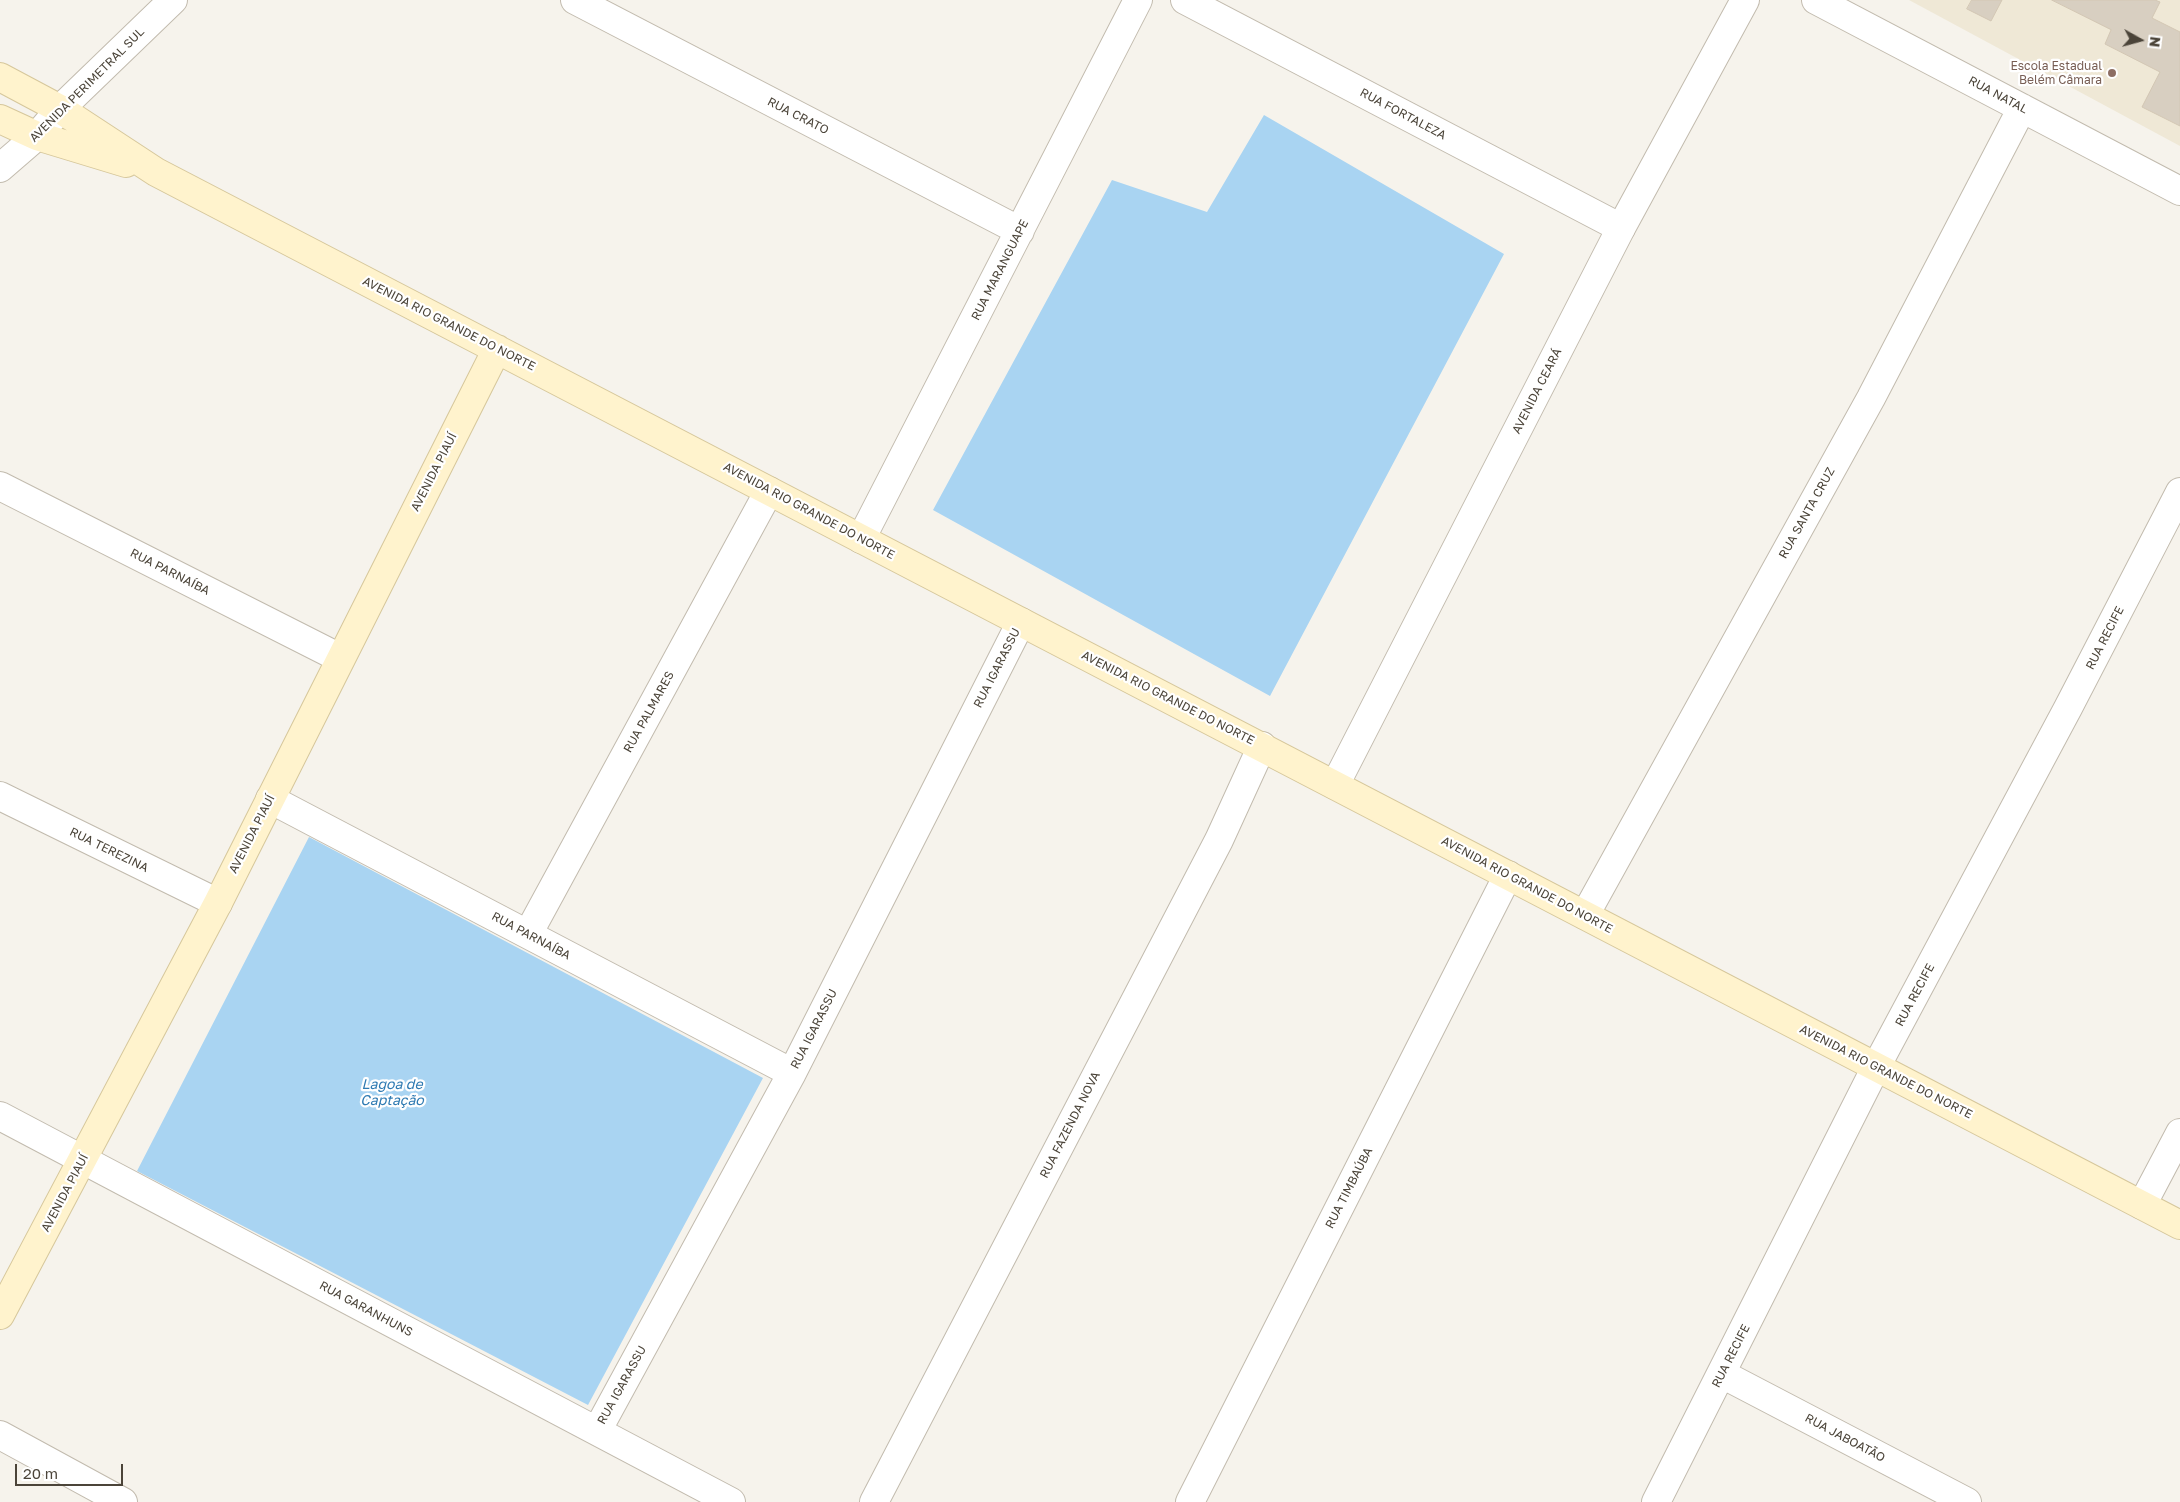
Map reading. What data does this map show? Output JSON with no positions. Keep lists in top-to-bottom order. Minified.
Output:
{"streets":{"main road":["AVENIDA RIO GRANDE DO NORTE","AVENIDA PIAUÍ"],"street":["AVENIDA PERIMETRAL SUL","RUA NATAL","RUA FORTALEZA","RUA CRATO","RUA MARANGUAPE","AVENIDA CEARÁ","RUA SANTA CRUZ","RUA PARNAÍBA","RUA RECIFE","RUA IGARASSU","RUA PALMARES","RUA TEREZINA","RUA FAZENDA NOVA","RUA TIMBAÚBA","RUA GARANHUNS","RUA JABOATÃO"]},"crossings":[["AVENIDA PERIMETRAL SUL","AVENIDA RIO GRANDE DO NORTE"],["RUA NATAL","RUA SANTA CRUZ"],["RUA FORTALEZA","AVENIDA CEARÁ"],["RUA CRATO","RUA MARANGUAPE"],["RUA MARANGUAPE","AVENIDA RIO GRANDE DO NORTE"],["AVENIDA RIO GRANDE DO NORTE","AVENIDA CEARÁ"],["AVENIDA RIO GRANDE DO NORTE","AVENIDA PIAUÍ"],["AVENIDA RIO GRANDE DO NORTE","RUA SANTA CRUZ"],["AVENIDA RIO GRANDE DO NORTE","RUA RECIFE"],["AVENIDA RIO GRANDE DO NORTE","RUA IGARASSU"],["AVENIDA RIO GRANDE DO NORTE","RUA PALMARES"],["AVENIDA RIO GRANDE DO NORTE","RUA FAZENDA NOVA"],["AVENIDA RIO GRANDE DO NORTE","RUA TIMBAÚBA"],["AVENIDA PIAUÍ","RUA PARNAÍBA"],["AVENIDA PIAUÍ","RUA TEREZINA"],["AVENIDA PIAUÍ","RUA GARANHUNS"],["RUA PARNAÍBA","RUA IGARASSU"],["RUA PARNAÍBA","RUA PALMARES"],["RUA RECIFE","RUA JABOATÃO"],["RUA IGARASSU","RUA GARANHUNS"]],"water":["Lagoa de Captação"],"places":["Escola Estadual Belém Câmara"],"scale_bar":"20 m","north":"right"}
